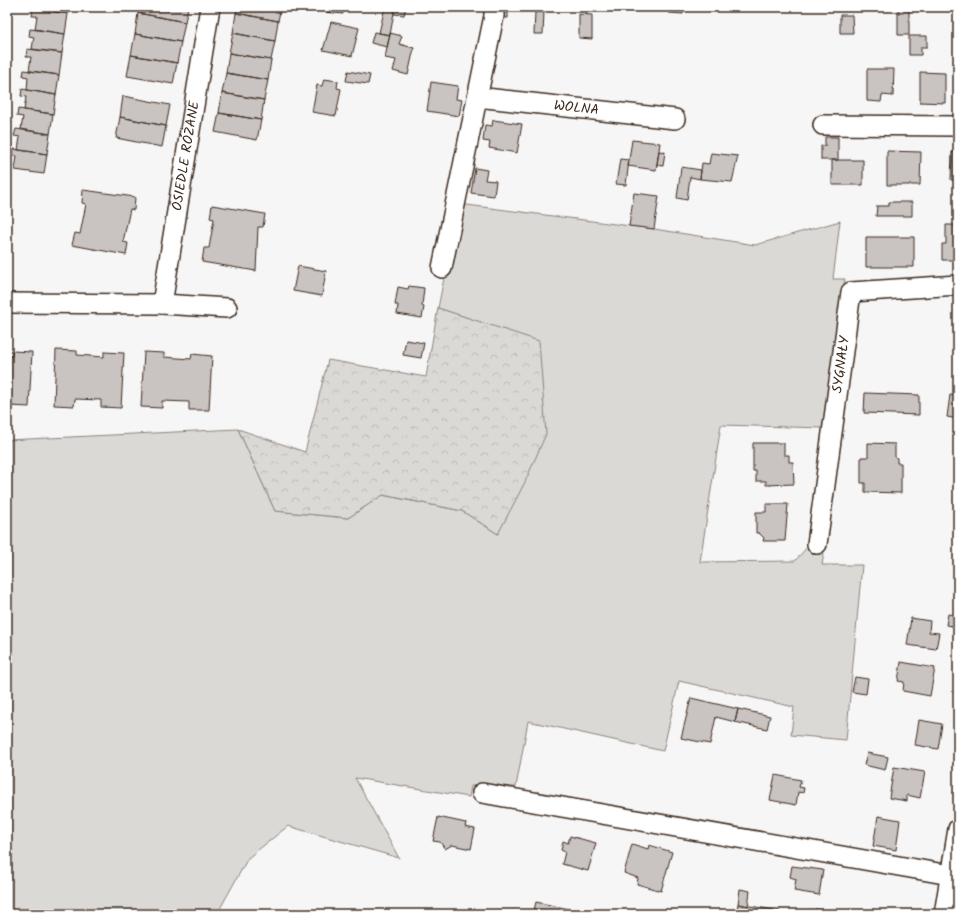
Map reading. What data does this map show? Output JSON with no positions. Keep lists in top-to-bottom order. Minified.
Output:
{"streets":{"street":["WOLNA","OSIEDLE RÓŻANE","SYGNAŁY"]}}
